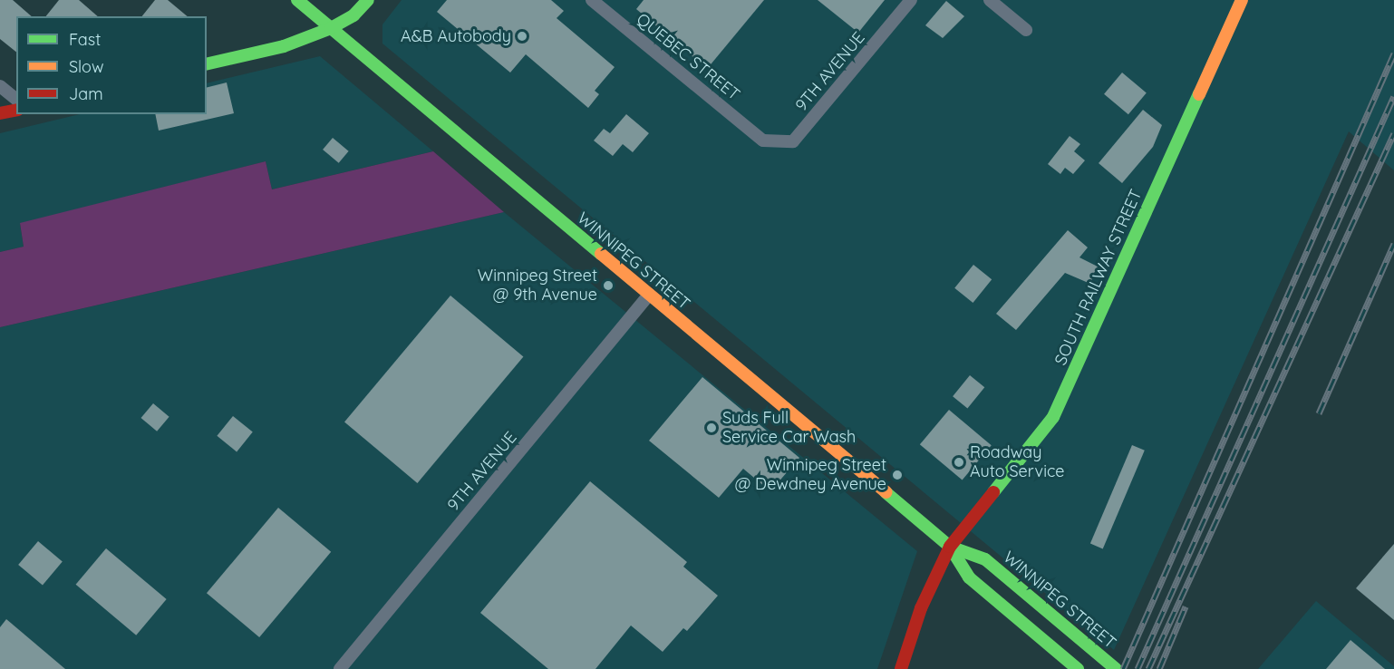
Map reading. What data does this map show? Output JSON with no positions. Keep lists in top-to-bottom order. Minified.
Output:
{"streets":{"main road":["WINNIPEG STREET","SOUTH RAILWAY STREET"],"street":["QUEBEC STREET","9TH AVENUE"]},"crossings":[["QUEBEC STREET","9TH AVENUE"],["9TH AVENUE","WINNIPEG STREET"],["WINNIPEG STREET","SOUTH RAILWAY STREET"]],"places":["A&B Autobody","Winnipeg Street @ 9th Avenue","Suds Full Service Car Wash","Roadway Auto Service","Winnipeg Street @ Dewdney Avenue"],"legend":["Fast","Slow","Jam"]}
